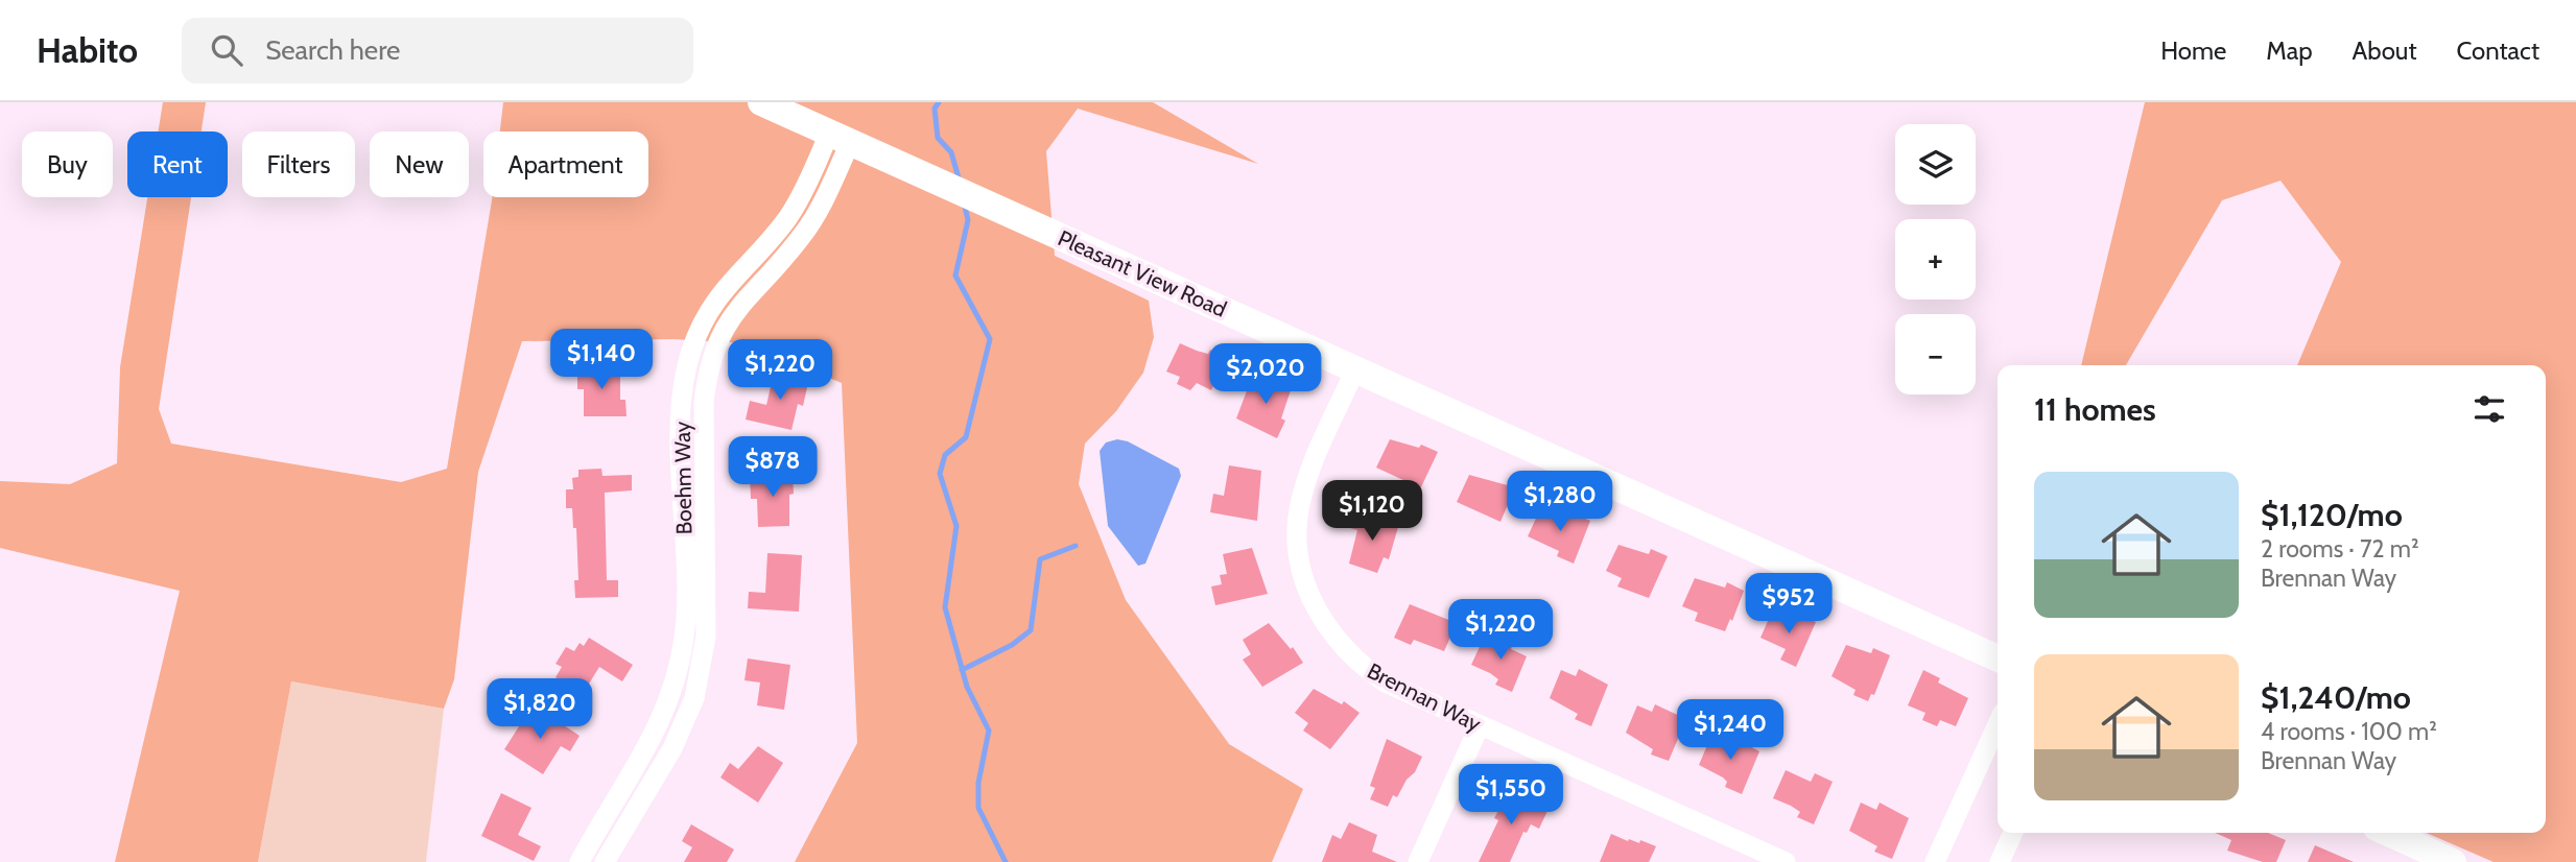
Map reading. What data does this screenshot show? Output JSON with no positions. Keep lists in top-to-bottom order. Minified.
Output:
{"streets":{"street":["Pleasant View Road","Boehm Way","Brennan Way"]},"crossings":[["Pleasant View Road","Boehm Way"],["Pleasant View Road","Brennan Way"]],"page":{"header":"Habito","search":"Search here","nav":["Home","Map","About","Contact"],"map_buttons":["+","−"],"chip":["Buy","Rent","Filters","New","Apartment"],"price":["$1,140","$1,220","$2,020","$878","$1,280","$1,120","$952","$1,220","$1,820","$1,240","$1,550"],"heading":"11 homes","list":[{"name":"$1,120/mo","note":"2 rooms · 72 m² · Brennan Way"},{"name":"$1,240/mo","note":"4 rooms · 100 m² · Brennan Way"}]}}
